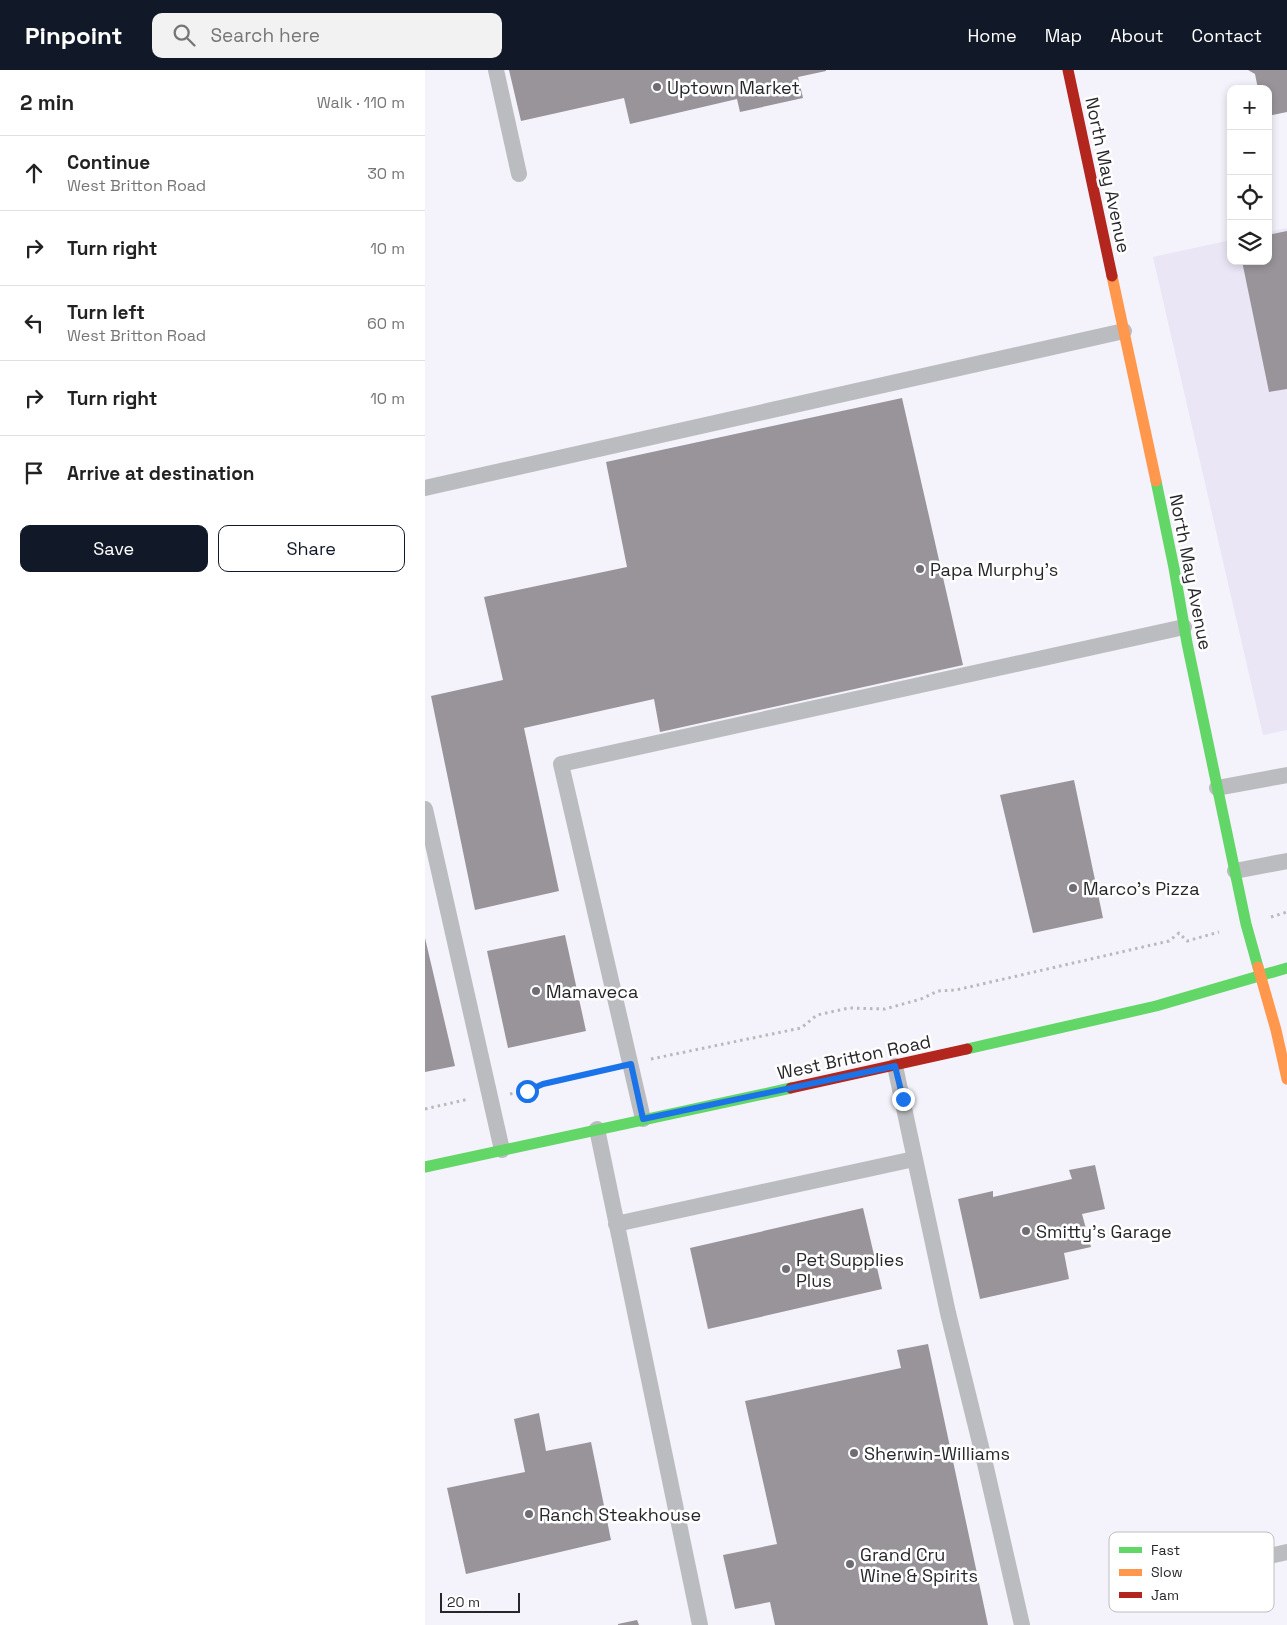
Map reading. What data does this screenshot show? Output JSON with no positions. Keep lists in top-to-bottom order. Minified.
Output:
{"streets":{"main road":["North May Avenue","West Britton Road"]},"crossings":[["North May Avenue","West Britton Road"]],"places":["Uptown Market","Papa Murphy's","Marco's Pizza","Mamaveca","Smitty's Garage","Pet Supplies Plus","Sherwin-Williams","Ranch Steakhouse","Grand Cru Wine & Spirits"],"legend":["Fast","Slow","Jam"],"scale_bar":"20 m","page":{"header":"Pinpoint","search":"Search here","nav":["Home","Map","About","Contact"],"heading":["2 min","Walk · 110 m"],"map_buttons":["+","−"],"list":[["Continue","West Britton Road","30 m"],["Turn right","10 m"],["Turn left","West Britton Road","60 m"],["Turn right","10 m"],"Arrive at destination"],"buttons":["Save","Share"],"scale":"20 m"}}
